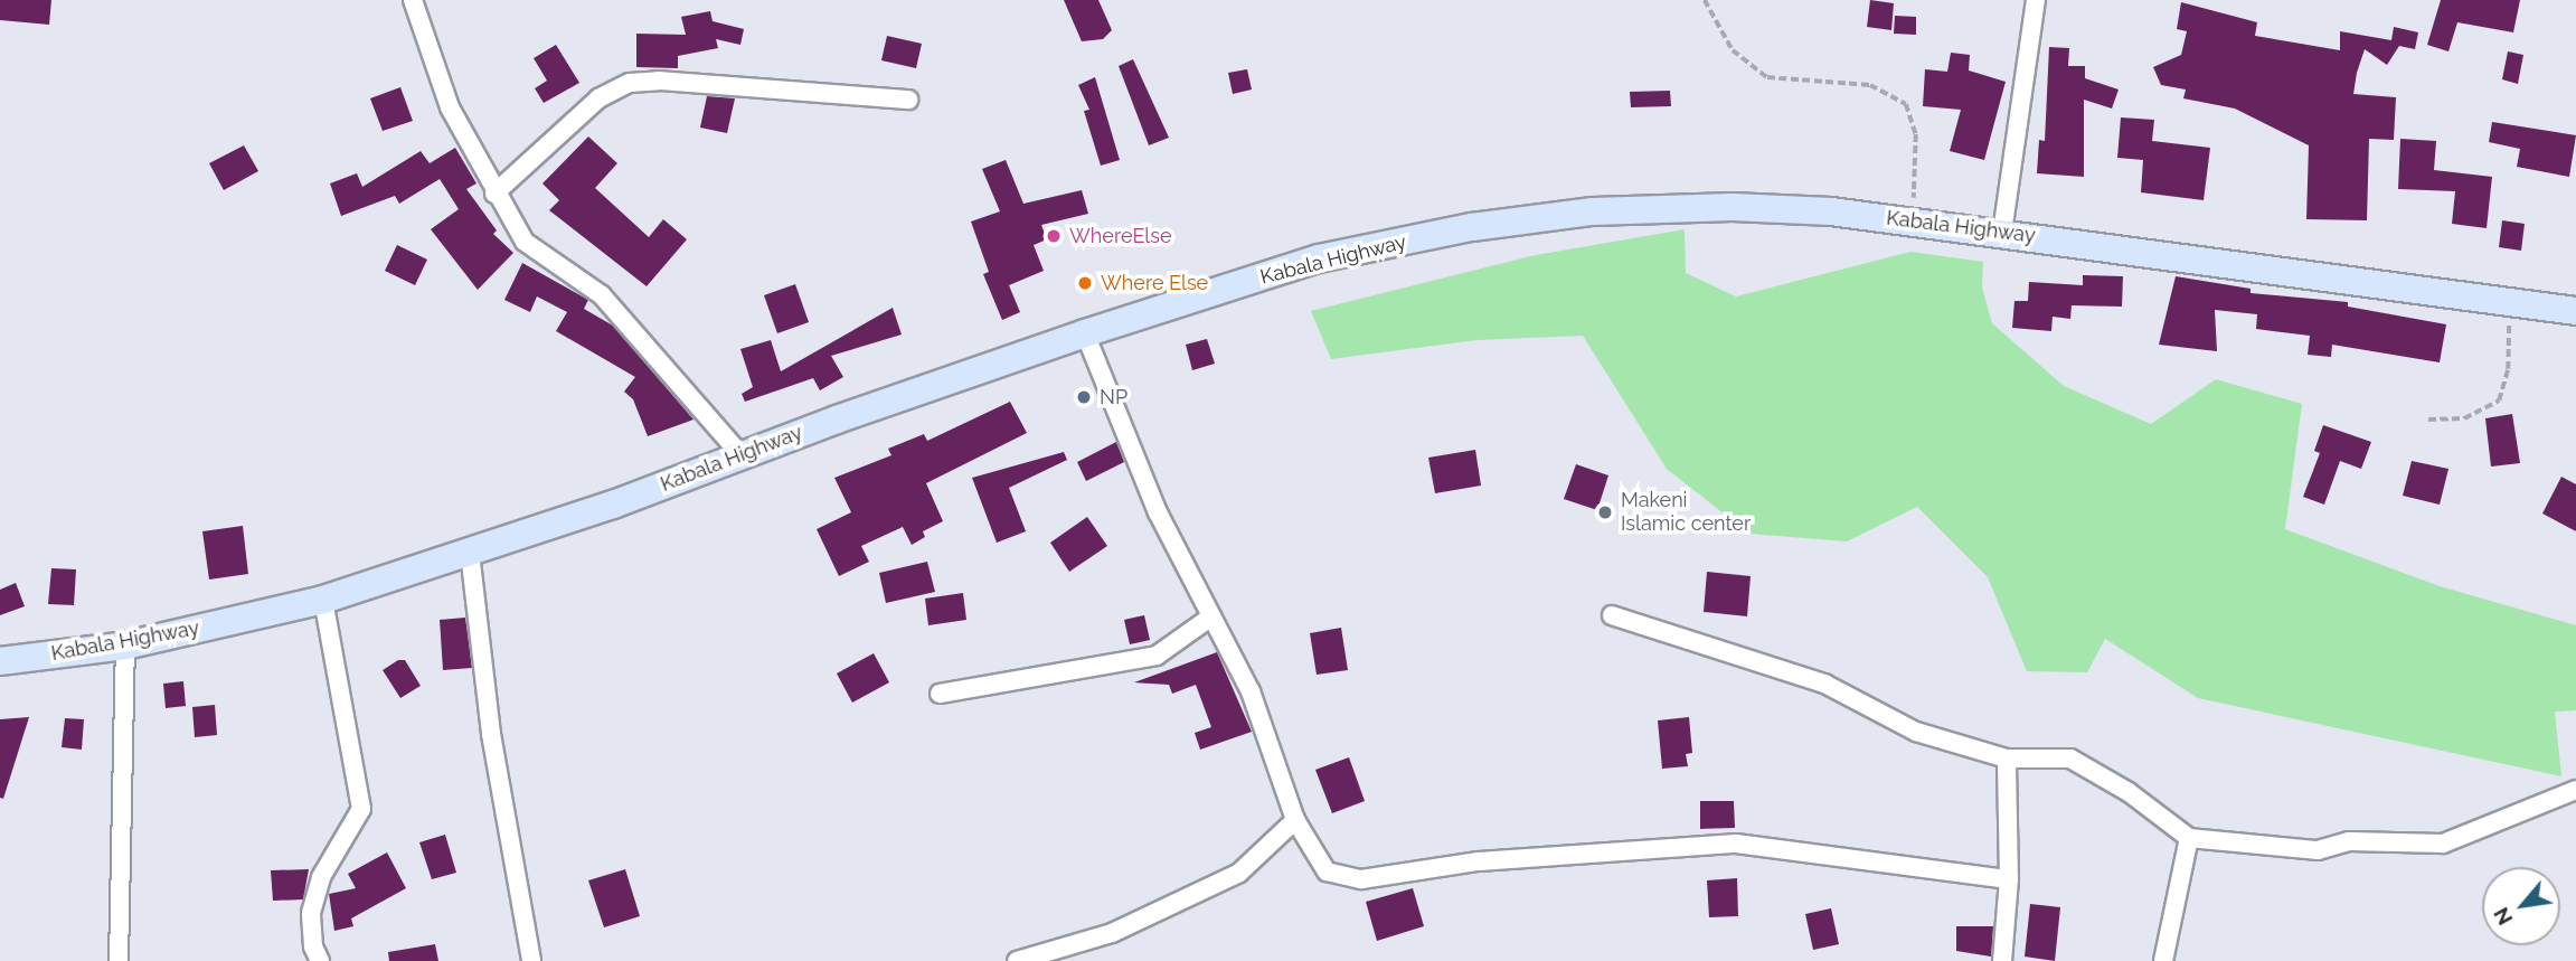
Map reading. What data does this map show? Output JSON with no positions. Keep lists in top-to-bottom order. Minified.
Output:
{"streets":{"main road":["Kabala Highway"]},"places":["WhereElse","Where Else","NP","Makeni Islamic center"],"north":"bottom left"}
